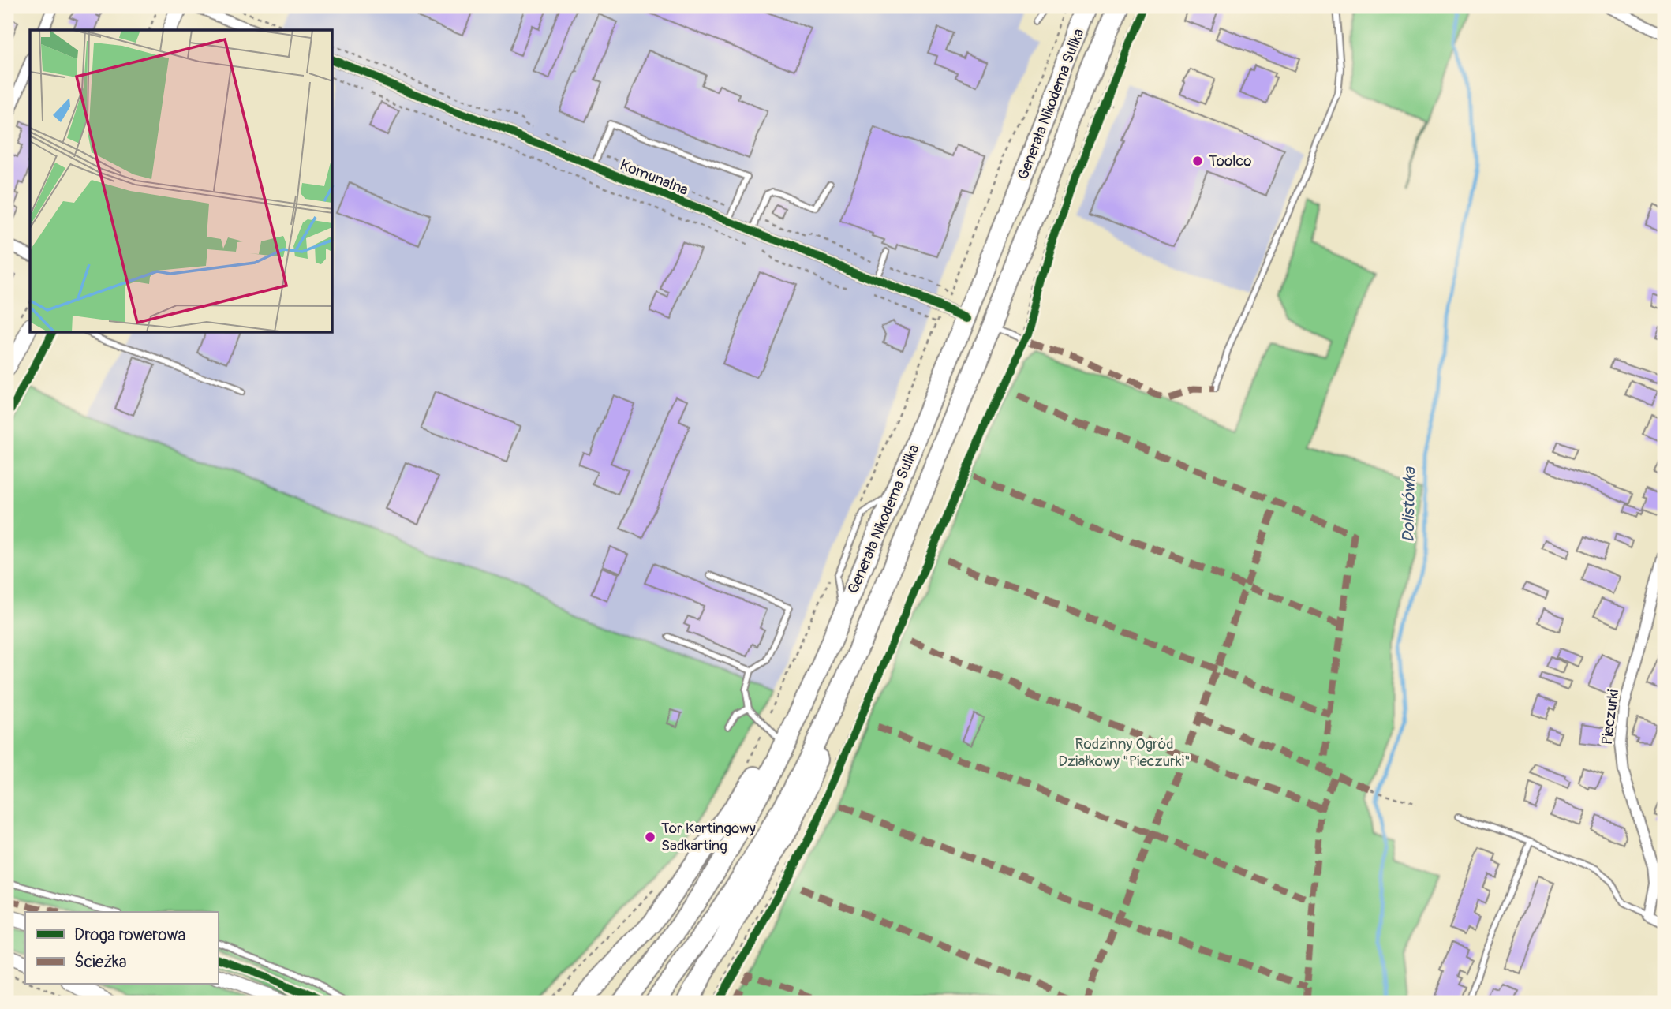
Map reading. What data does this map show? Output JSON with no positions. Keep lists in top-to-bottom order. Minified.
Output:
{"streets":{"highway":["Generała Nikodema Sulika"],"street":["Komunalna","Pieczurki"]},"crossings":[["Generała Nikodema Sulika","Komunalna"]],"water":["Dolistówka"],"parks":["Rodzinny Ogród Działkowy \"Pieczurki\""],"places":["Toolco","Tor Kartingowy Sadkarting"],"legend":["Droga rowerowa","Ścieżka"]}
